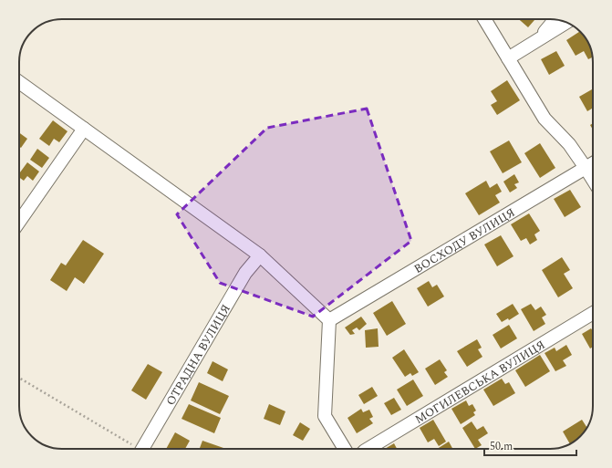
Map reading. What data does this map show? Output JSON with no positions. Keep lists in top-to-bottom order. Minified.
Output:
{"streets":{"street":["ВОСХОДУ ВУЛИЦЯ","ОТРАДНА ВУЛИЦЯ","МОГИЛЕВСЬКА ВУЛИЦЯ"]},"scale_bar":"50 m"}
